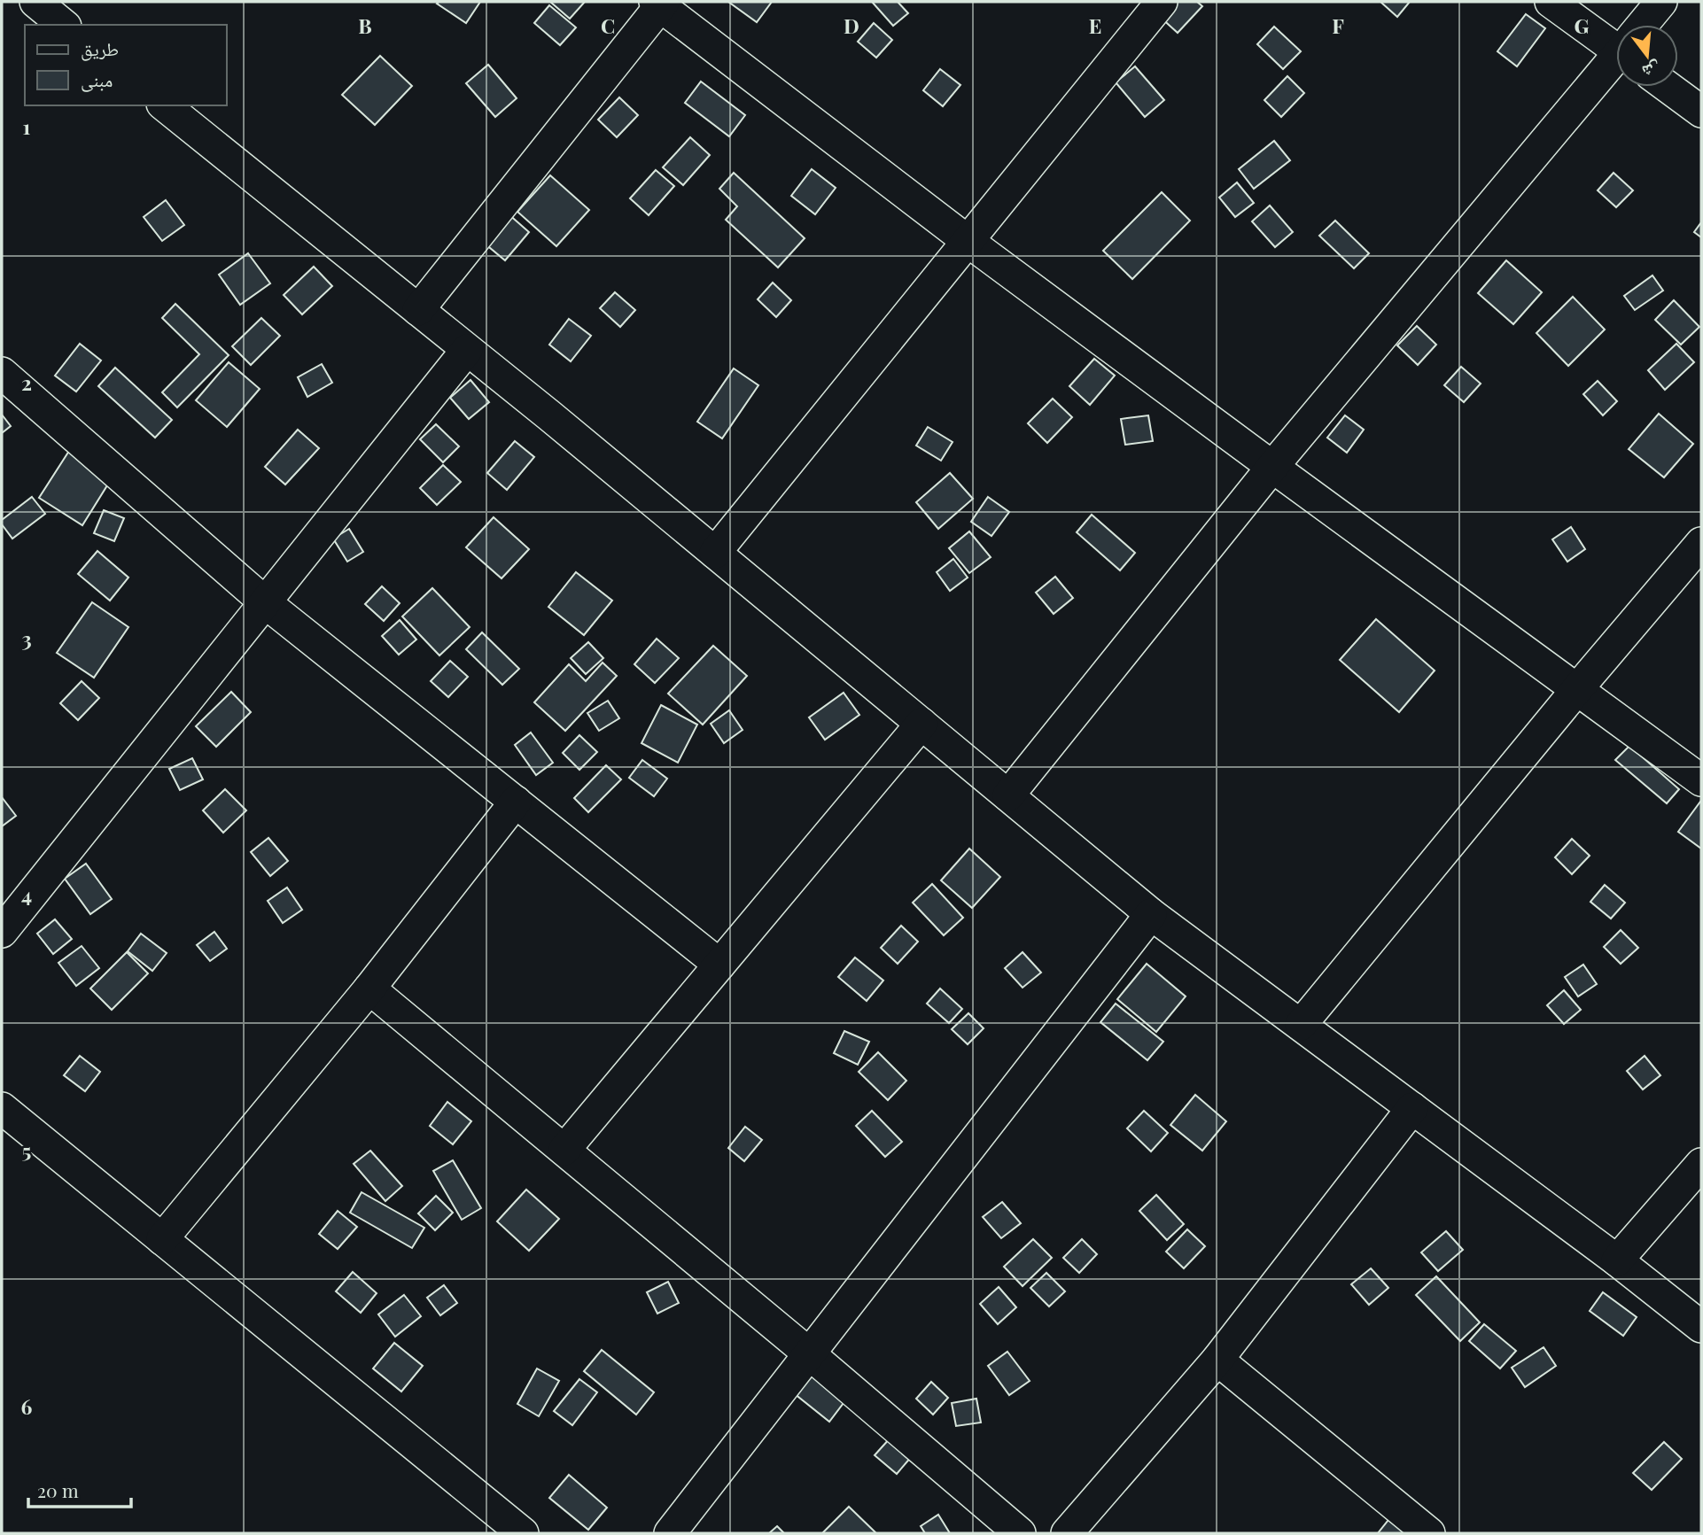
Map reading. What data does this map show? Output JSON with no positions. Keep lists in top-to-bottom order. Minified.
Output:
{"legend":["طريق","مبنى"],"scale_bar":"20 m","north":"bottom","grid":{"columns":["B","C","D","E","F","G"],"rows":["1","2","3","4","5","6"]}}
